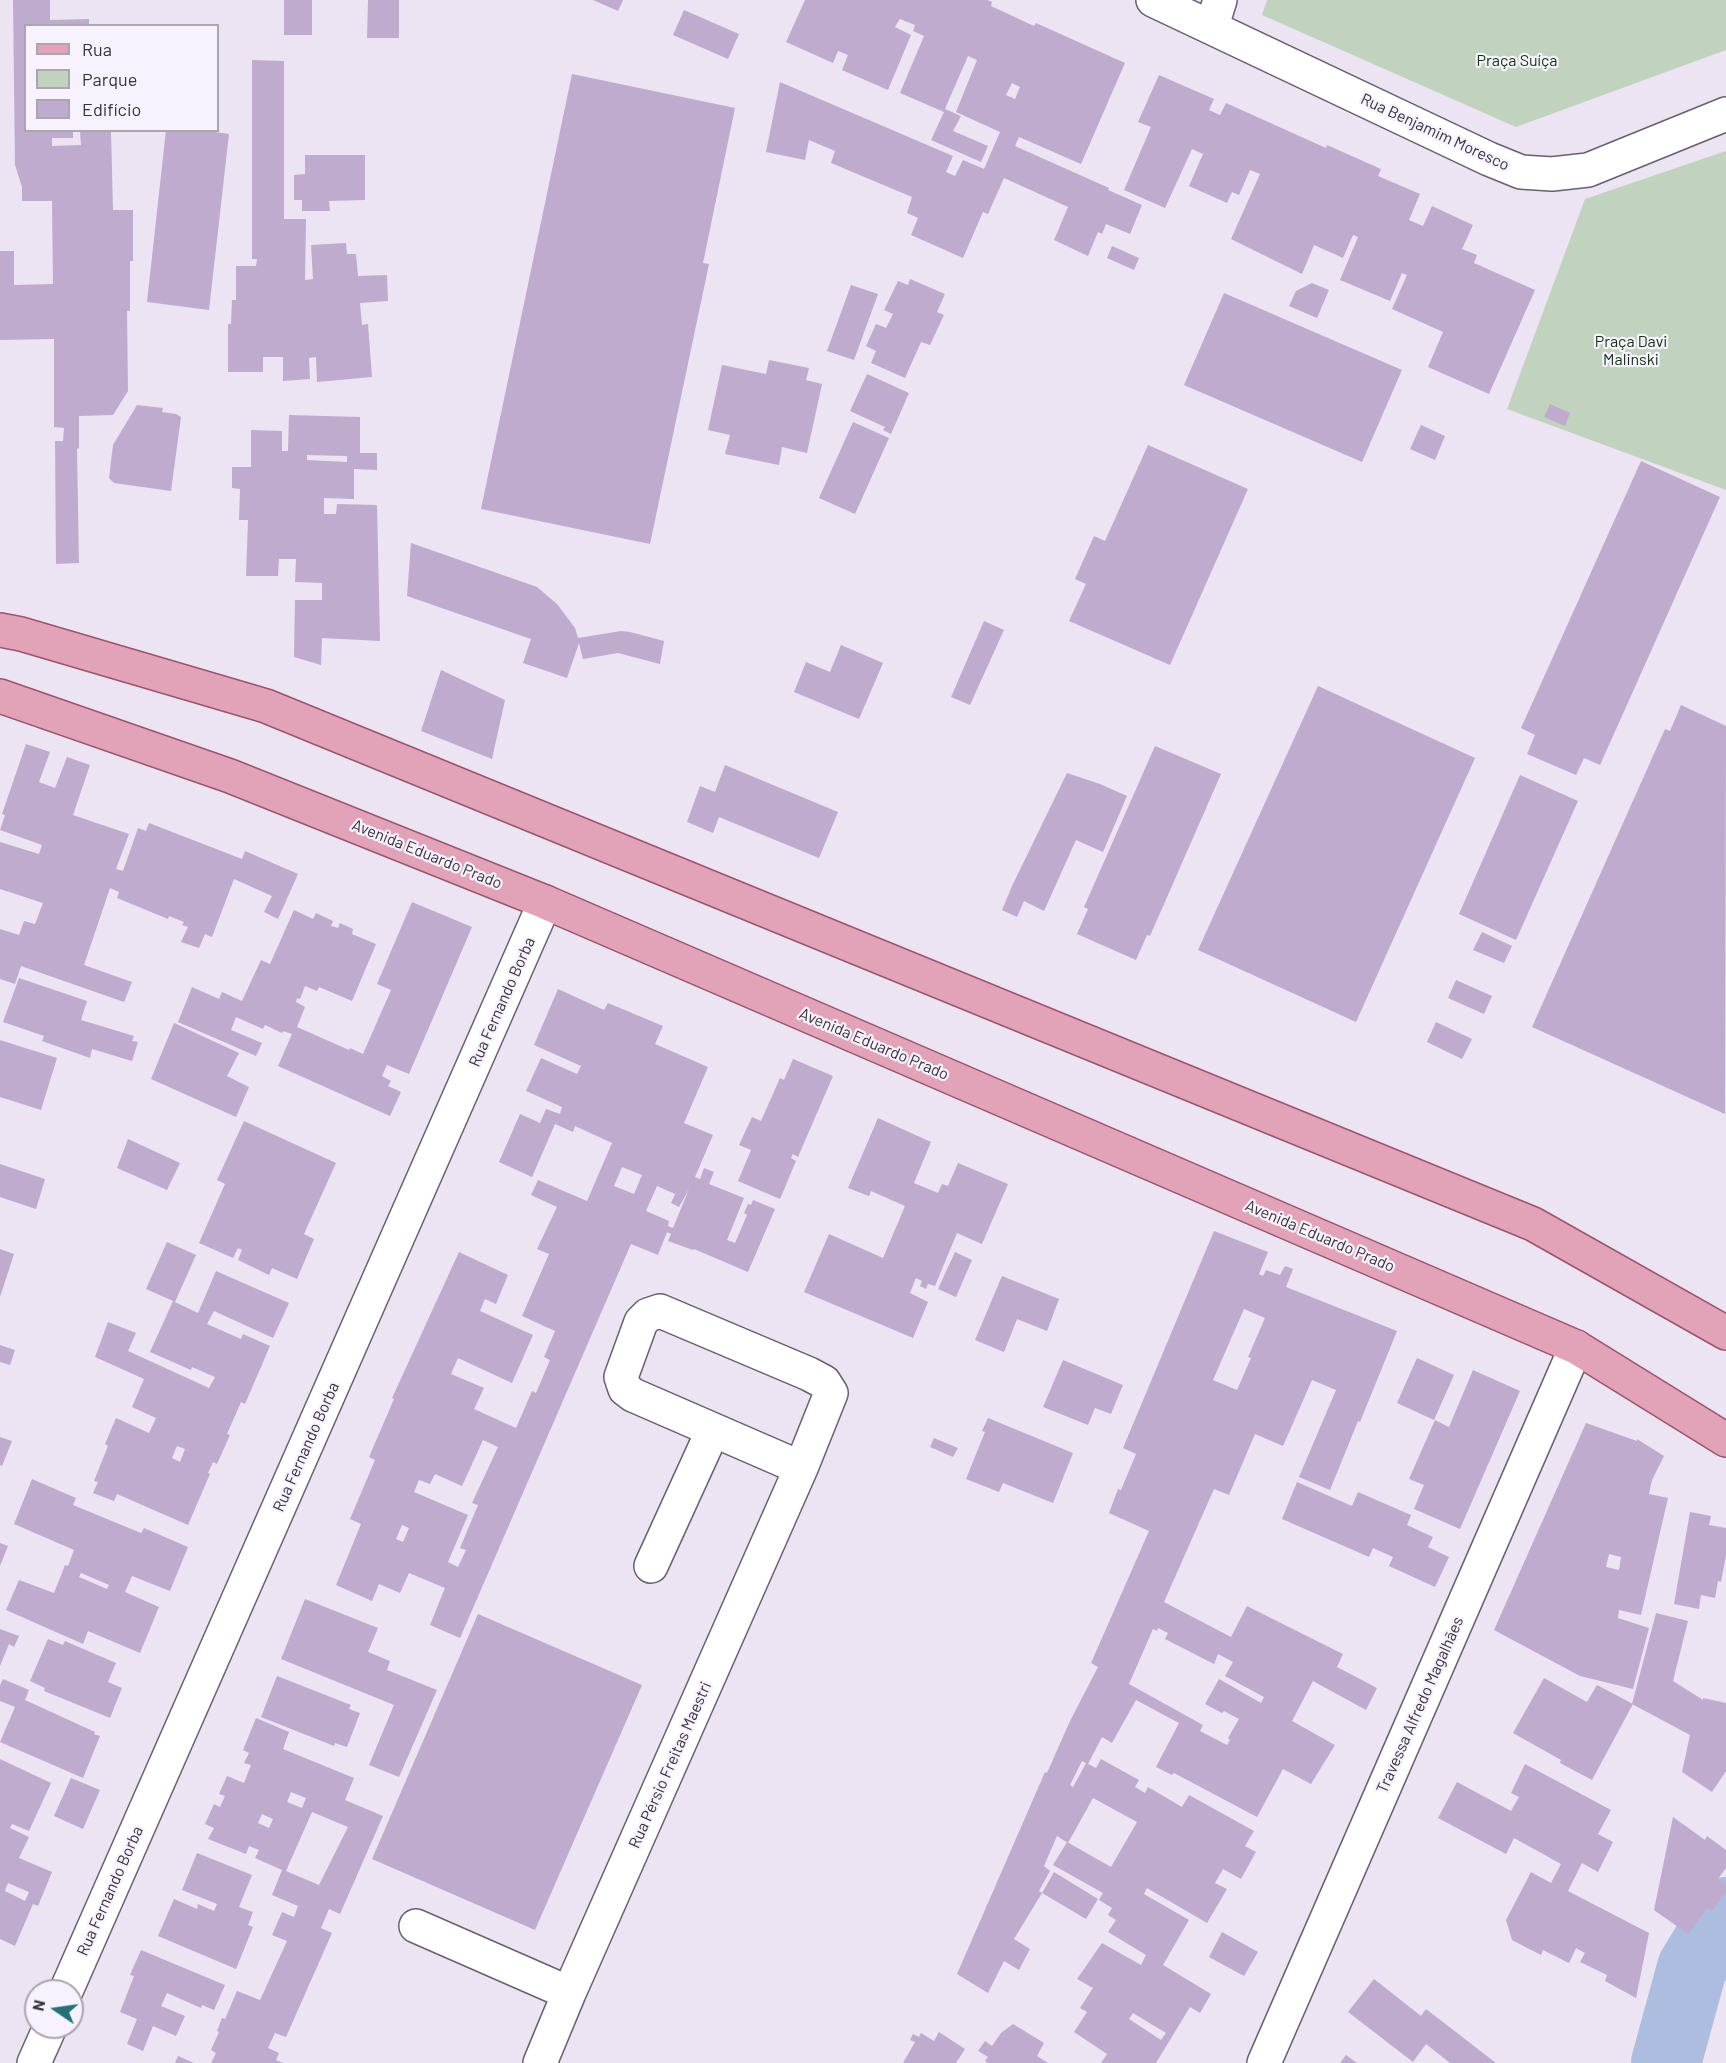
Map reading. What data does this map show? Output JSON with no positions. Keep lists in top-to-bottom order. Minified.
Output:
{"streets":{"main road":["Avenida Eduardo Prado"],"street":["Rua Benjamim Moresco","Rua Fernando Borba","Travessa Alfredo Magalhães","Rua Pérsio Freitas Maestri"]},"crossings":[["Avenida Eduardo Prado","Rua Fernando Borba"],["Avenida Eduardo Prado","Travessa Alfredo Magalhães"]],"parks":["Praça Suíça","Praça Davi Malinski"],"legend":["Rua","Parque","Edifício"],"north":"left"}
